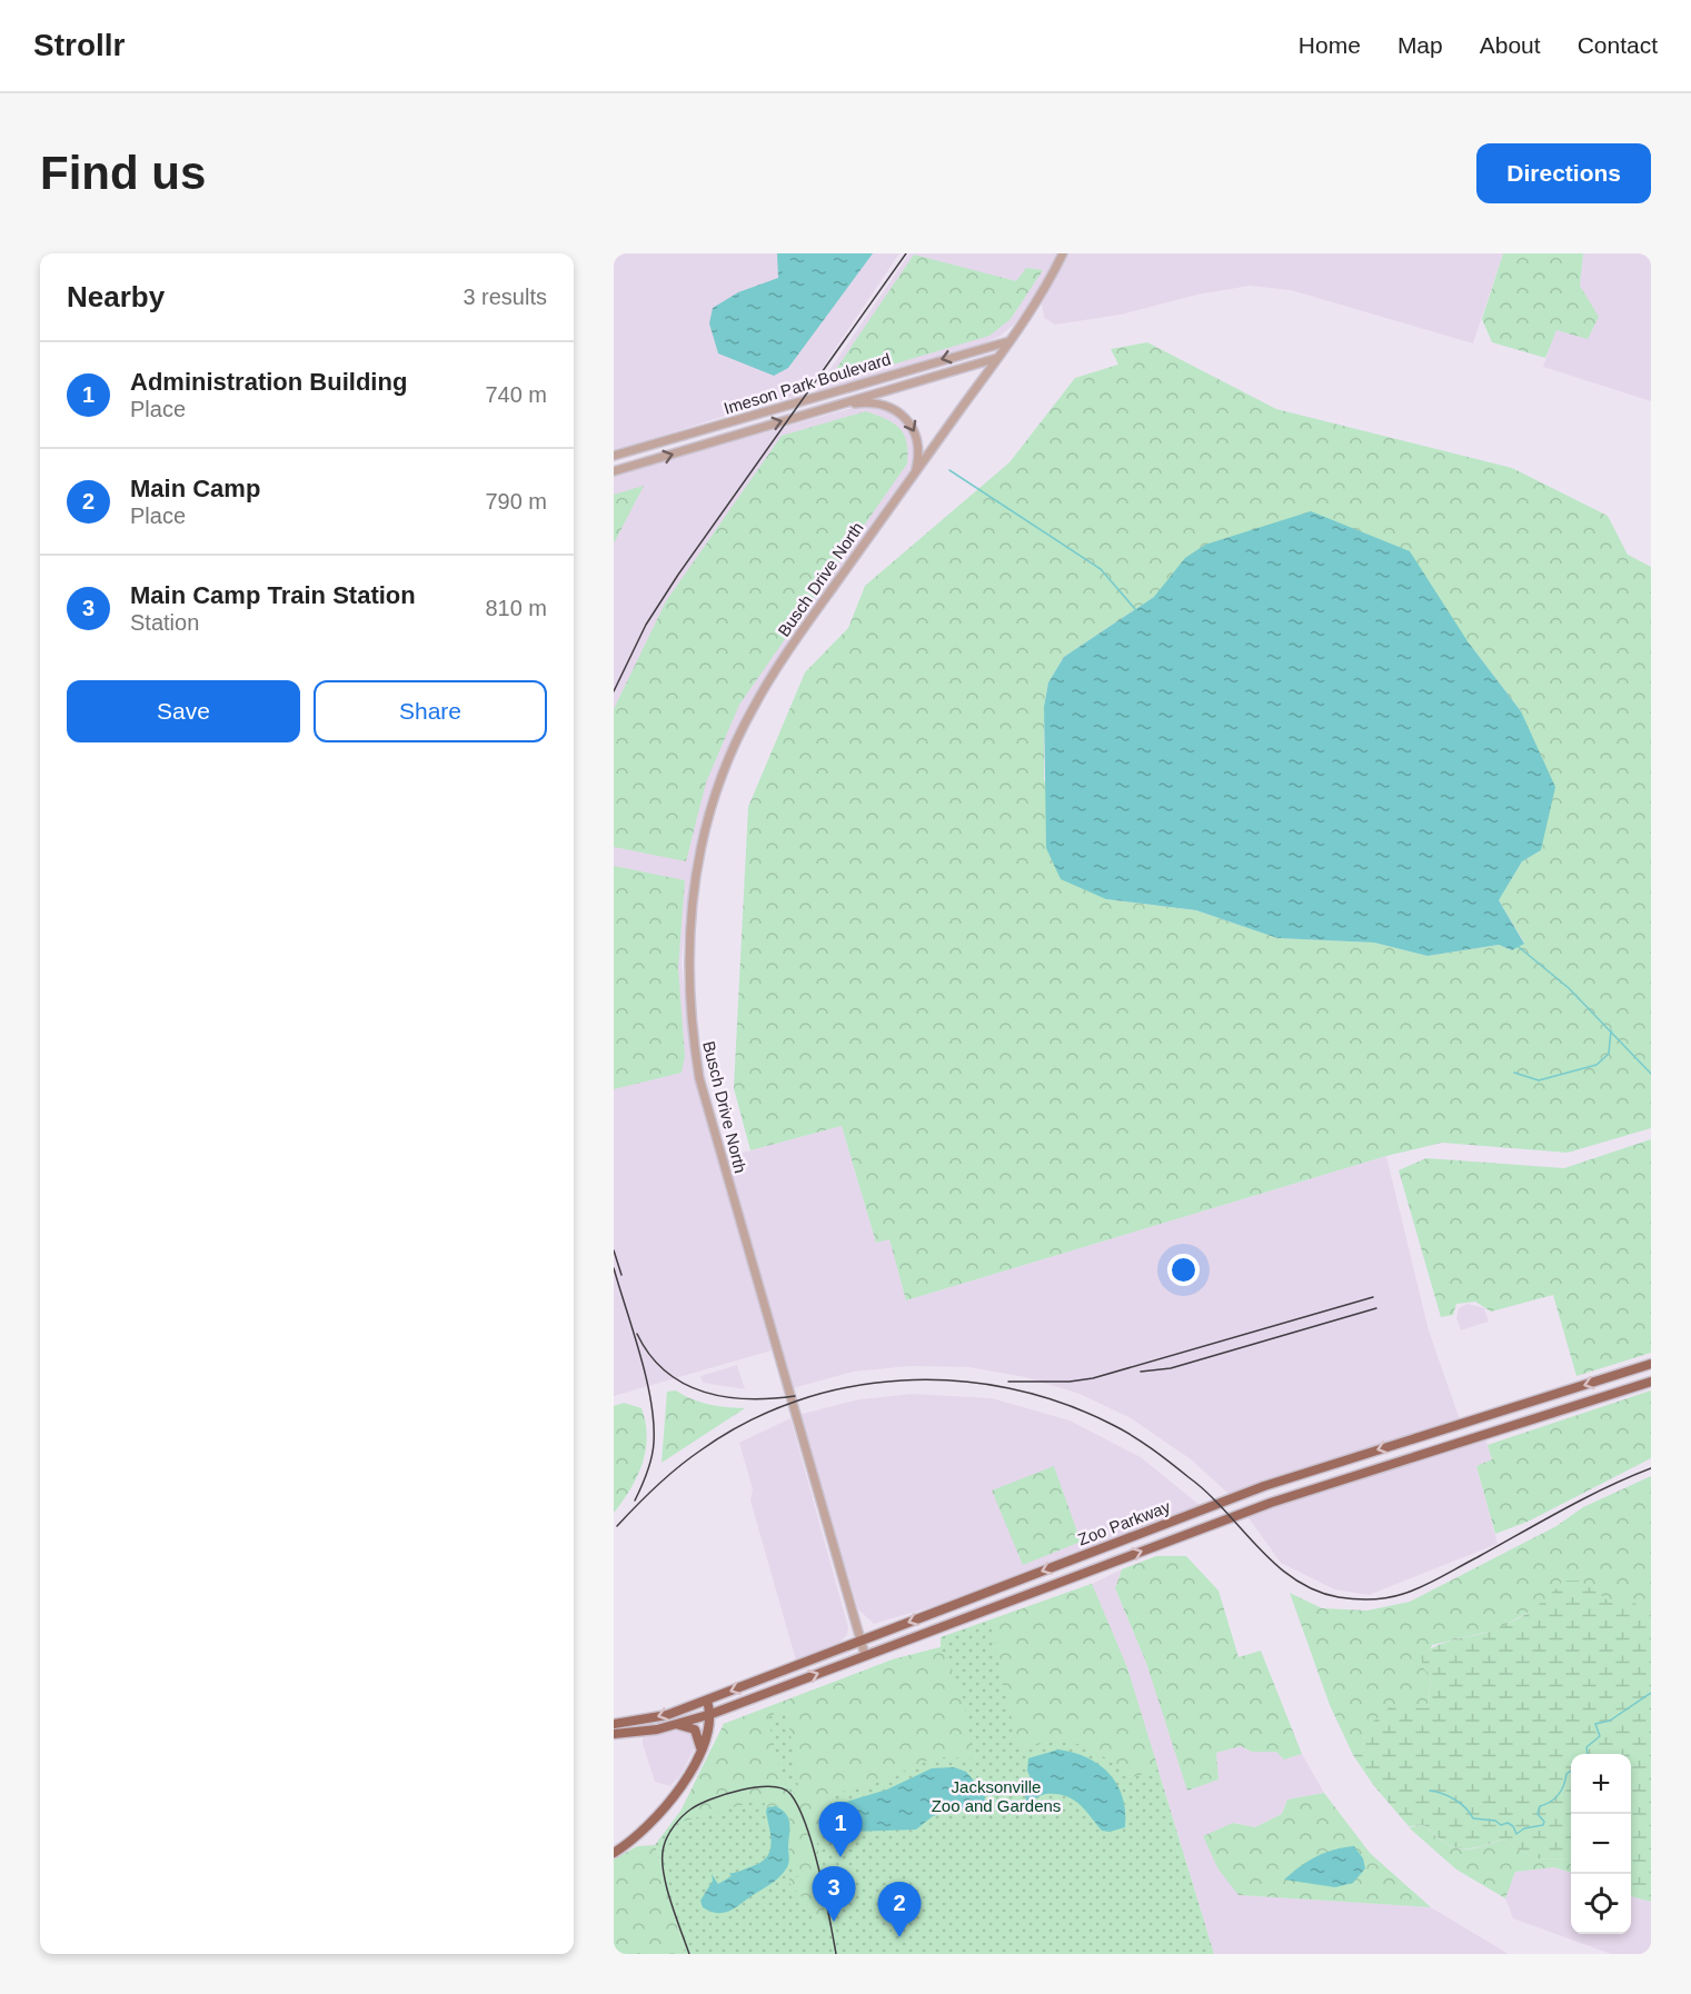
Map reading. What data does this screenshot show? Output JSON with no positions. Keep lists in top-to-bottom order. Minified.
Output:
{"streets":{"main road":["Zoo Parkway"],"street":["Imeson Park Boulevard","Busch Drive North"]},"crossings":[["Imeson Park Boulevard","Busch Drive North"],["Busch Drive North","Zoo Parkway"]],"parks":["Jacksonville Zoo and Gardens"],"page":{"header":"Strollr","nav":["Home","Map","About","Contact"],"buttons":["Directions",["Save","Share"]],"title":"Find us","heading":["Nearby","3 results"],"list":[{"mark":"1","name":"Administration Building","note":"Place","value":"740 m"},{"mark":"2","name":"Main Camp","note":"Place","value":"790 m"},{"mark":"3","name":"Main Camp Train Station","note":"Station","value":"810 m"}],"map_buttons":["+","−"],"pins":["1","3","2"]}}
